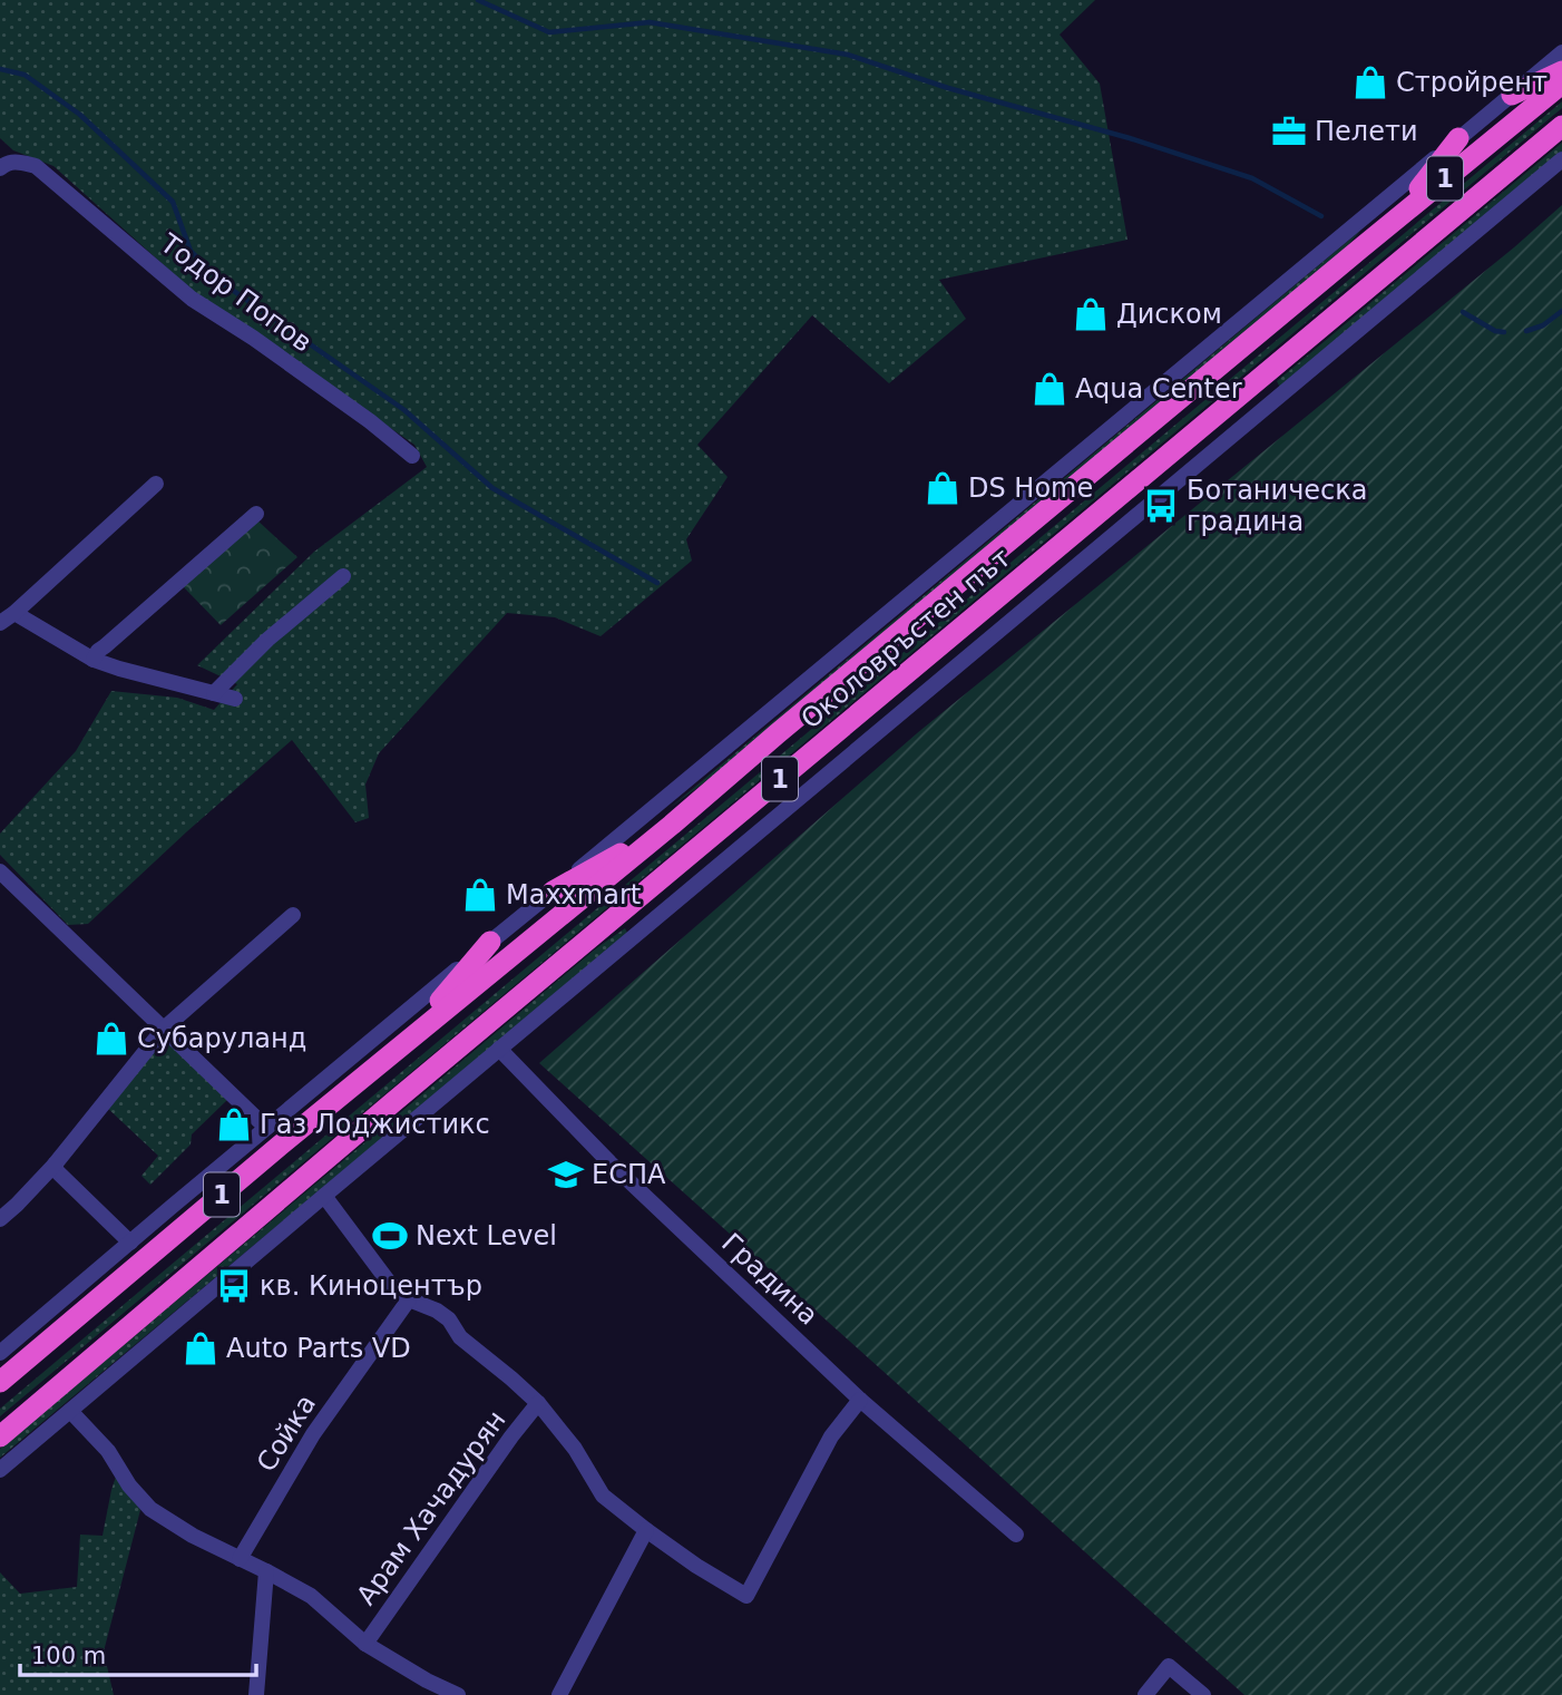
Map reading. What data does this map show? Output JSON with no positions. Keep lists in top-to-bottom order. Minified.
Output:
{"streets":{"highway":["1","Околовръстен път"],"street":["Тодор Попов","Градина","Сойка","Арам Хачадурян"]},"places":{"shop":["Стройрент","Диском","Aqua Center","DS Home","Maxxmart","Субаруланд","Газ Лоджистикс","Auto Parts VD"],"office":["Пелети"],"bus stop":["Ботаническа градина","кв. Киноцентър"],"school or university":["ЕСПА"],"sports":["Next Level"]},"scale_bar":"100 m"}
